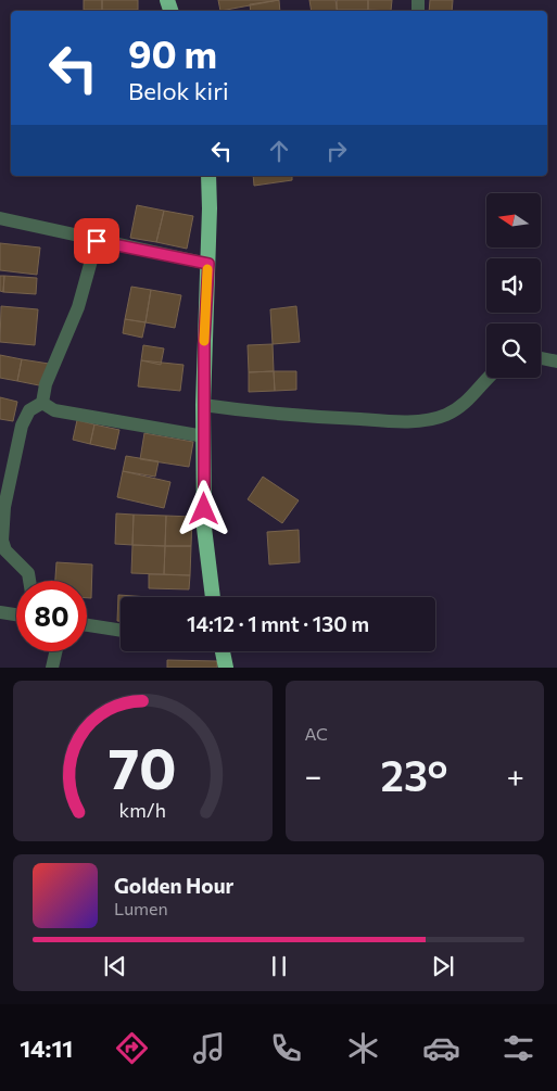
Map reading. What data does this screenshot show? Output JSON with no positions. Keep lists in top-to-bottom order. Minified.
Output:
{"north":"left","page":{"turn":["90 m","Belok kiri"],"limit":"80","trip":"14:12 · 1 mnt · 130 m","tile":"AC","heat":["−","23°","+"],"song":["Golden Hour","Lumen"],"tabs":"14:11","gauge":["70","km/h"]}}
